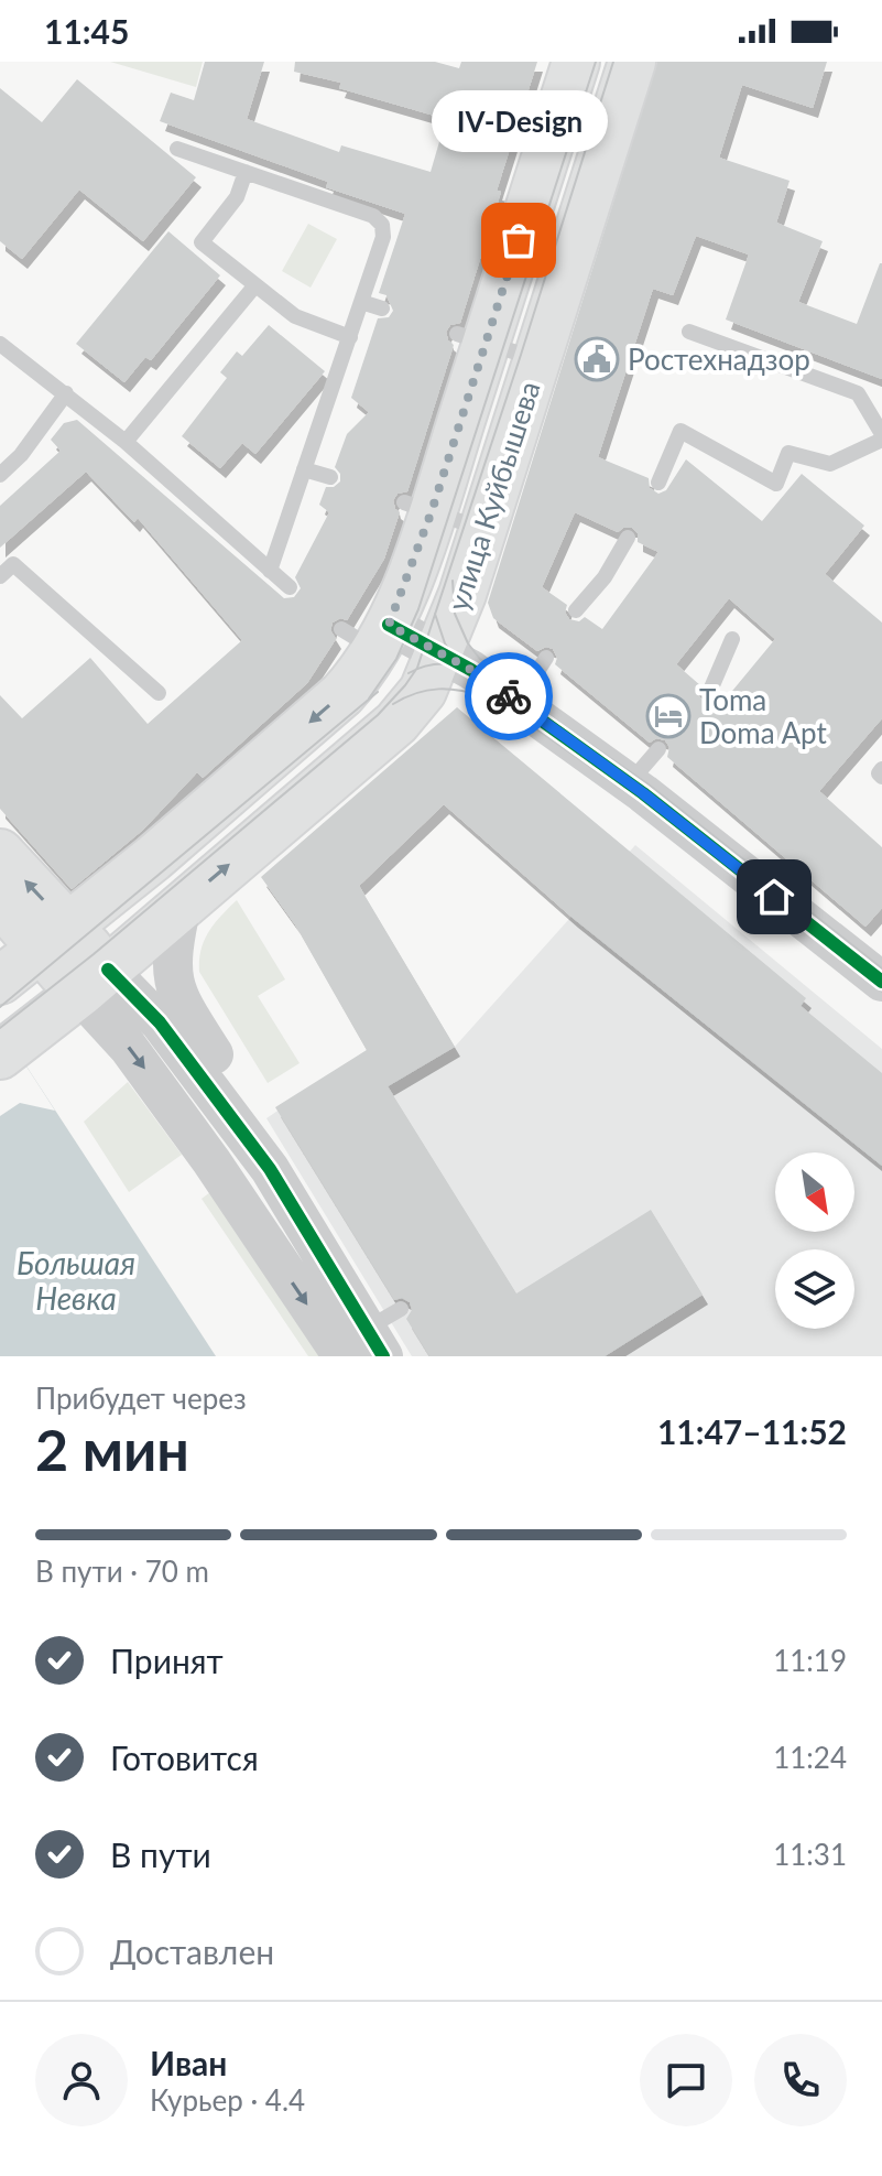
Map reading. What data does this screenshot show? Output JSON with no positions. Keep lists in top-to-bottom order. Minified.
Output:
{"streets":{"main road":["улица Куйбышева"]},"water":["Большая Невка"],"places":{"other":["IV-Design"],"public building":["Ростехнадзор"],"hotel":["Toma Doma Apt"]},"north":"bottom right","page":{"status":"11:45","bubble":"IV-Design","heading":["2 мин","Прибудет через","11:47–11:52"],"panel":["Иван","Курьер · 4.4"],"bar":"В пути · 70 m","list":[["Принят","11:19"],["Готовится","11:24"],["В пути","11:31"],"Доставлен"]}}
